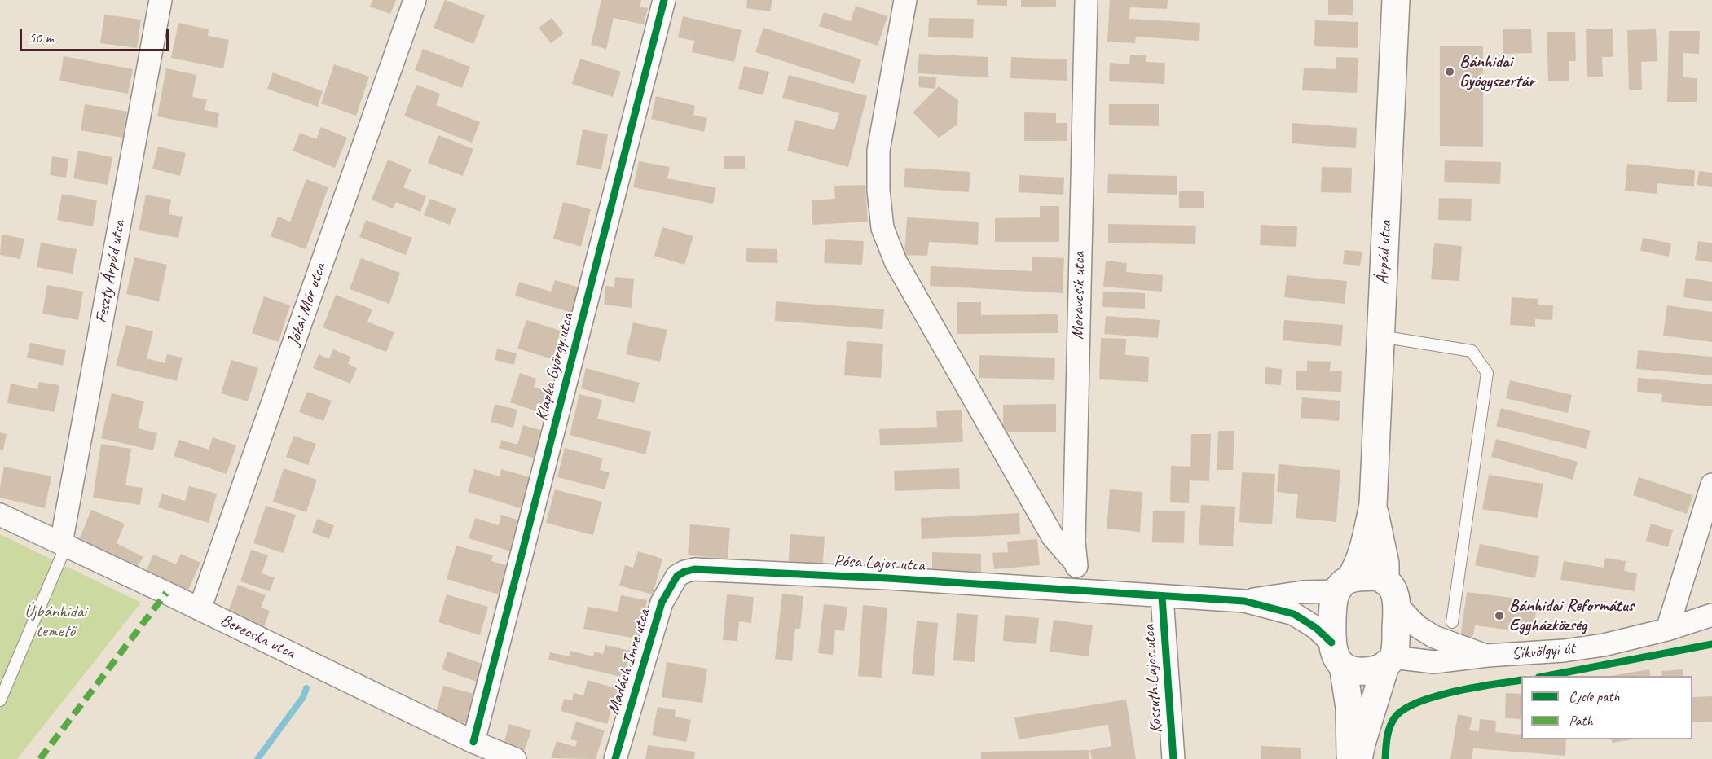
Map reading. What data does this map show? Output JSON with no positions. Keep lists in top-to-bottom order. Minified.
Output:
{"streets":{"street":["Árpád utca","Feszty Árpád utca","Moravcsik utca","Jókai Mór utca","Klapka György utca","Pósa Lajos utca","Berecska utca","Síkvölgyi út","Madách Imre utca","Kossuth Lajos utca"]},"crossings":[["Árpád utca","Síkvölgyi út"],["Feszty Árpád utca","Berecska utca"],["Moravcsik utca","Pósa Lajos utca"],["Jókai Mór utca","Berecska utca"],["Klapka György utca","Berecska utca"],["Pósa Lajos utca","Madách Imre utca"],["Pósa Lajos utca","Kossuth Lajos utca"]],"parks":["Újbánhidai temető"],"places":["Bánhidai Gyógyszertár","Bánhidai Református Egyházközség"],"legend":["Cycle path","Path"],"scale_bar":"50 m"}
